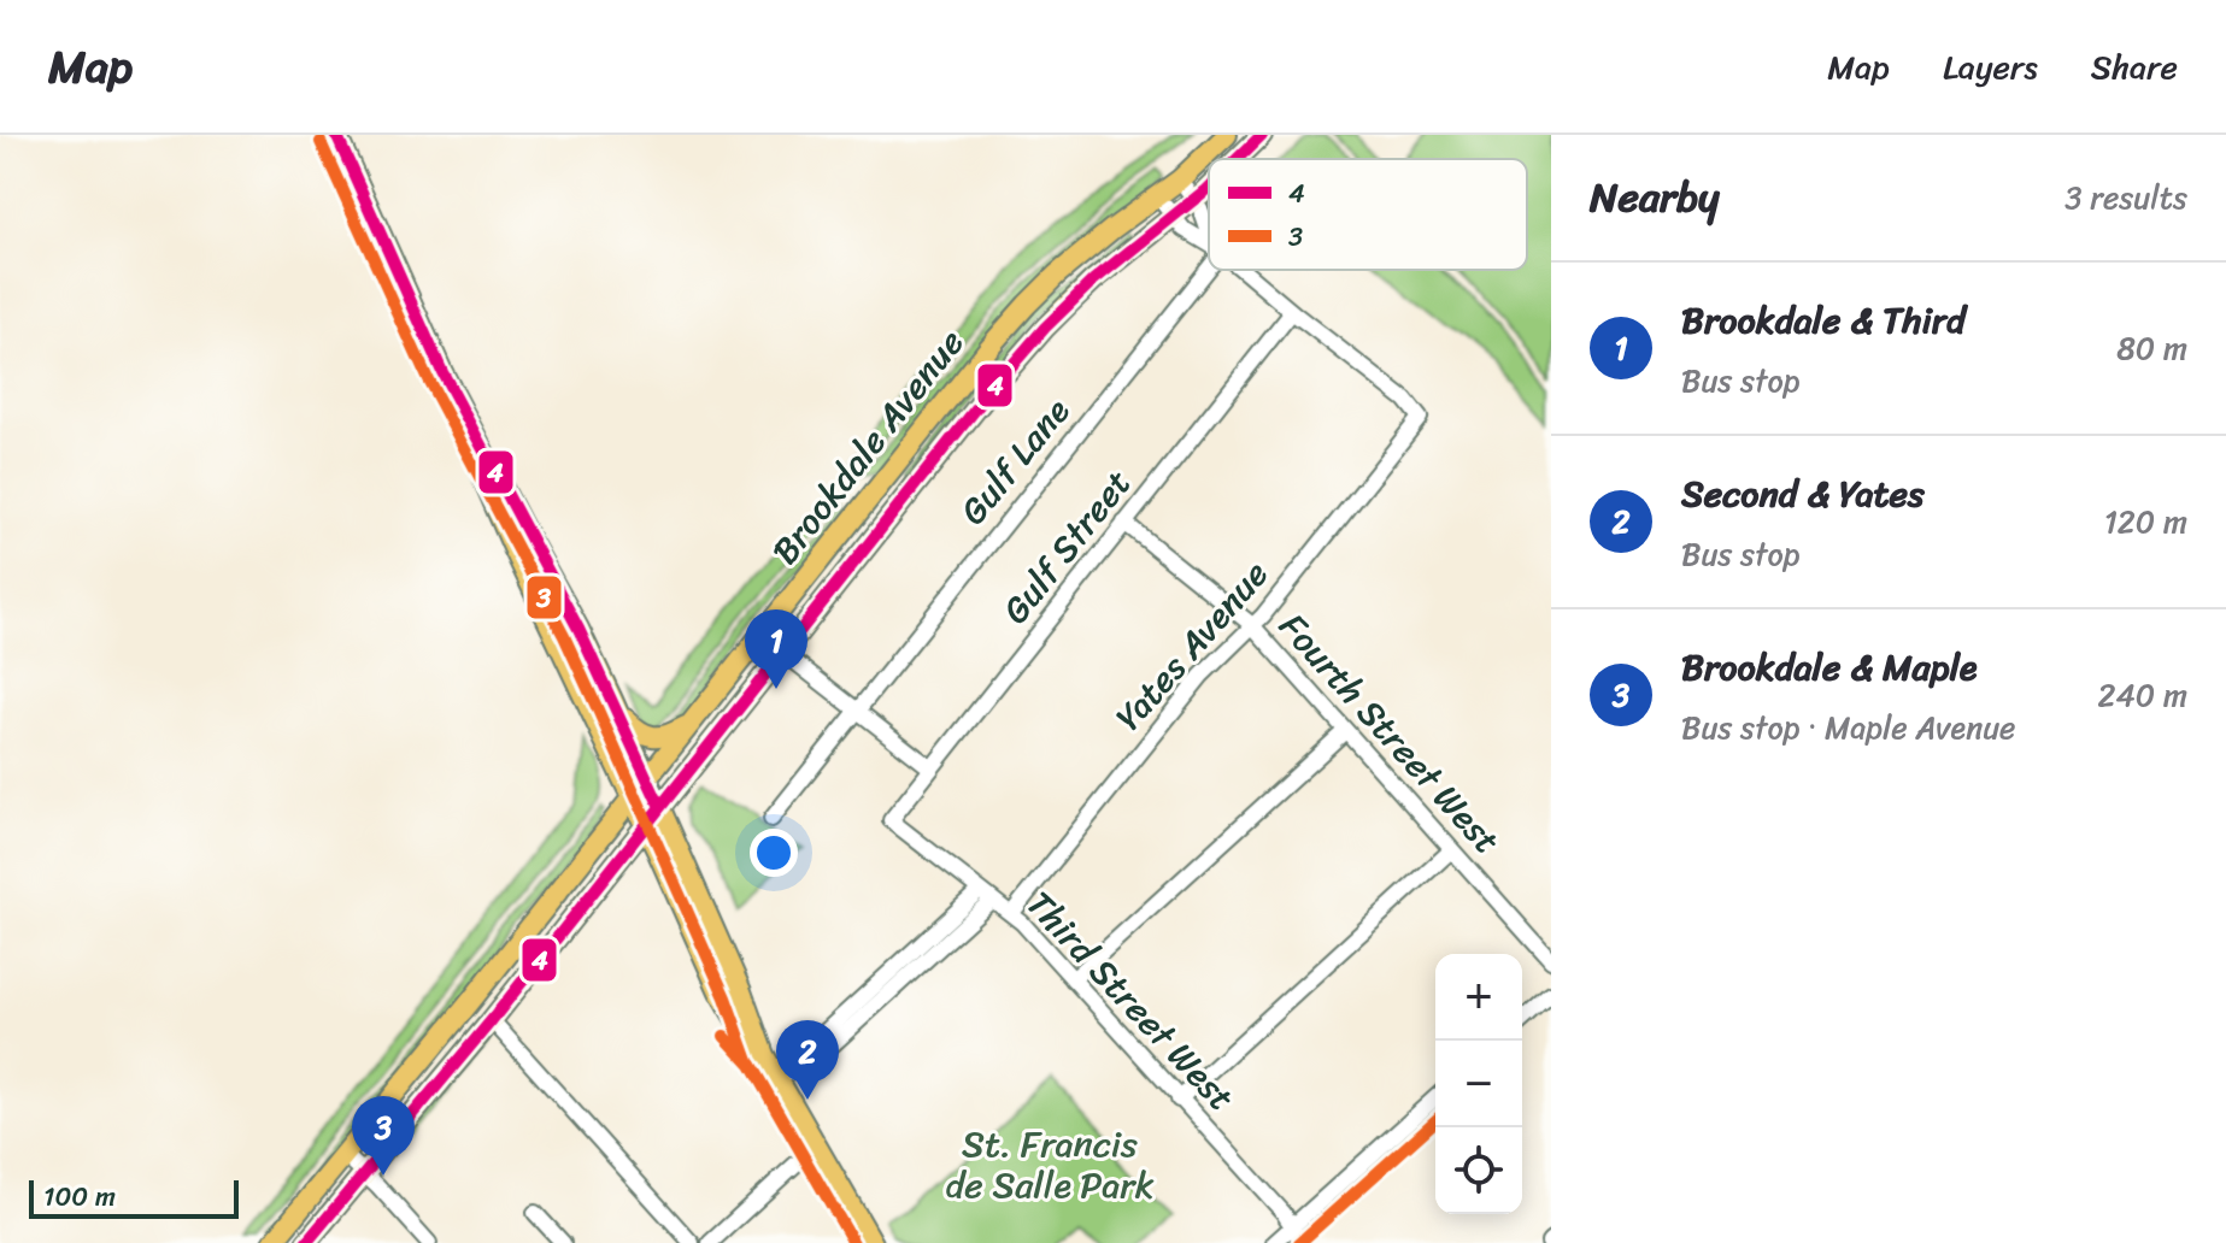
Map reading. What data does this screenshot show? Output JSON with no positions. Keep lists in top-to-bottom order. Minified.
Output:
{"streets":{"main road":["Brookdale Avenue"],"street":["Gulf Lane","Gulf Street","Yates Avenue","Fourth Street West","Third Street West"]},"crossings":[["Gulf Street","Yates Avenue"],["Gulf Street","Fourth Street West"],["Gulf Street","Third Street West"],["Yates Avenue","Fourth Street West"],["Yates Avenue","Third Street West"]],"parks":["St. Francis de Salle Park"],"lines":["transit line 4","transit line 3"],"legend":["4","3"],"scale_bar":"100 m","page":{"header":"Map","nav":["Map","Layers","Share"],"heading":["Nearby","3 results"],"list":[{"mark":"1","name":"Brookdale & Third","note":"Bus stop","value":"80 m"},{"mark":"2","name":"Second & Yates","note":"Bus stop","value":"120 m"},{"mark":"3","name":"Brookdale & Maple","note":"Bus stop · Maple Avenue","value":"240 m"}],"pins":["1","2","3"],"map_buttons":["+","−"],"scale":"100 m"}}
